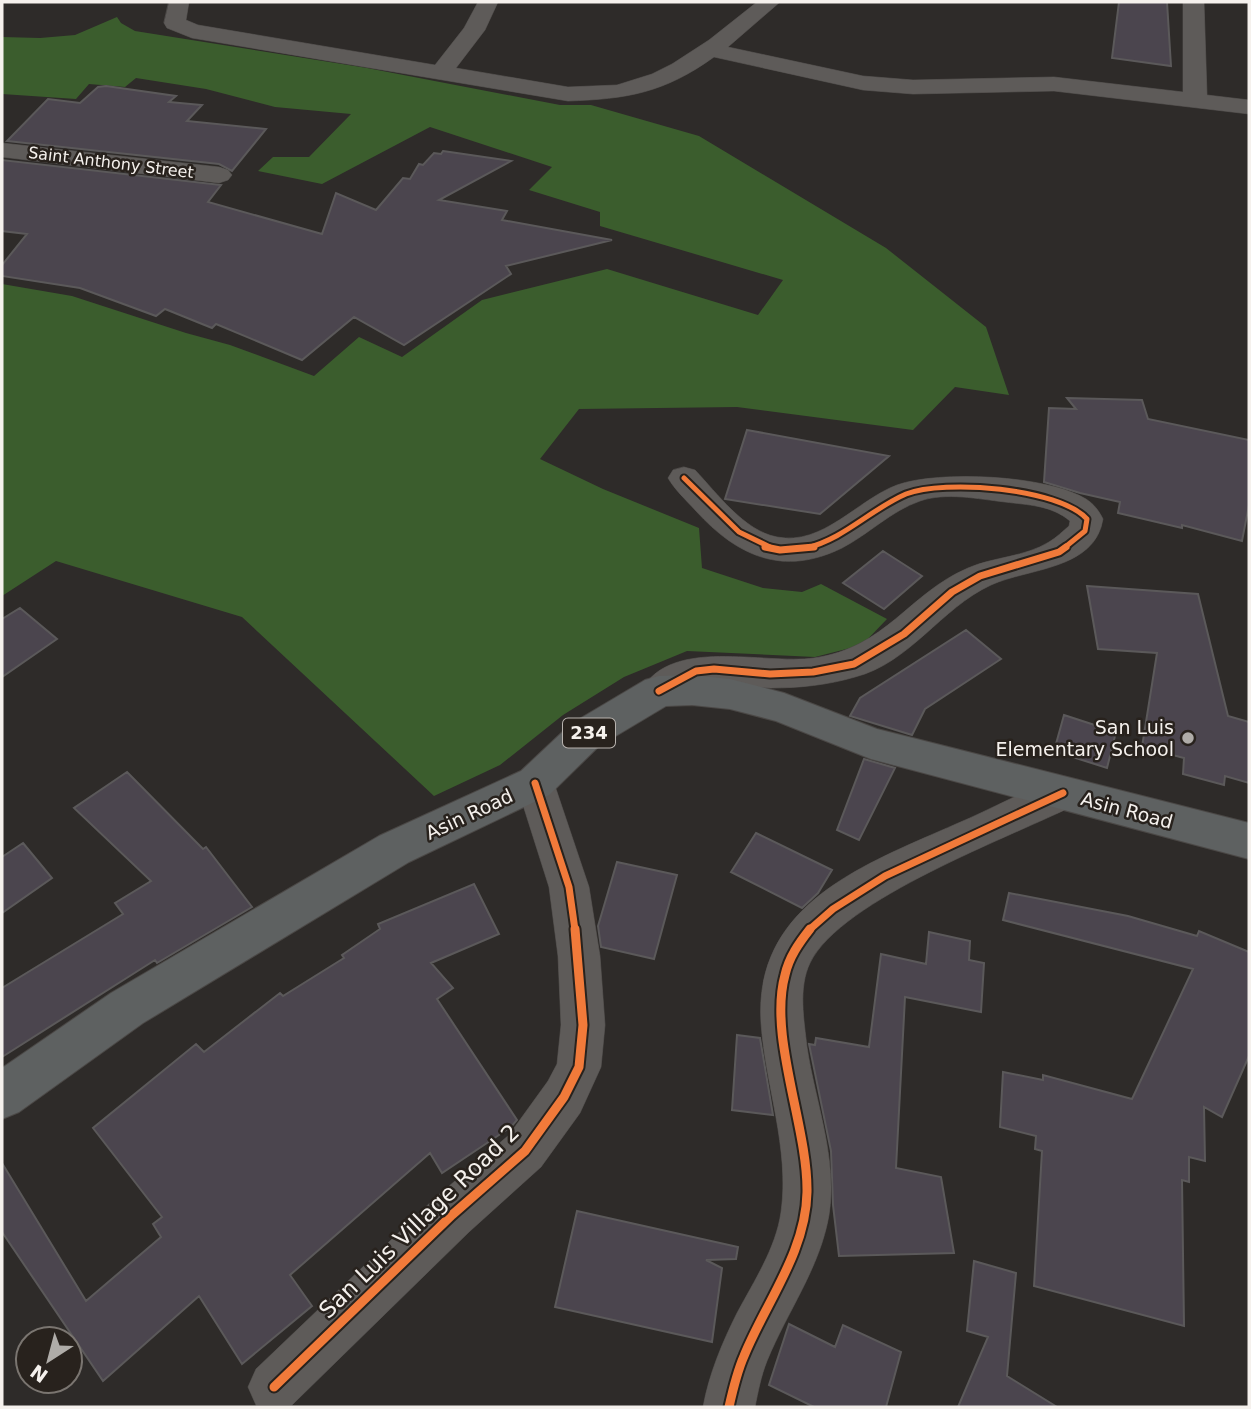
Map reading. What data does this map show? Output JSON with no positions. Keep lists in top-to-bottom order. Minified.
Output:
{"streets":{"main road":["234","Asin Road"],"street":["Saint Anthony Street","San Luis Village Road 2"]},"crossings":[["Asin Road","San Luis Village Road 2"]],"places":["San Luis Elementary School"],"north":"bottom left"}
